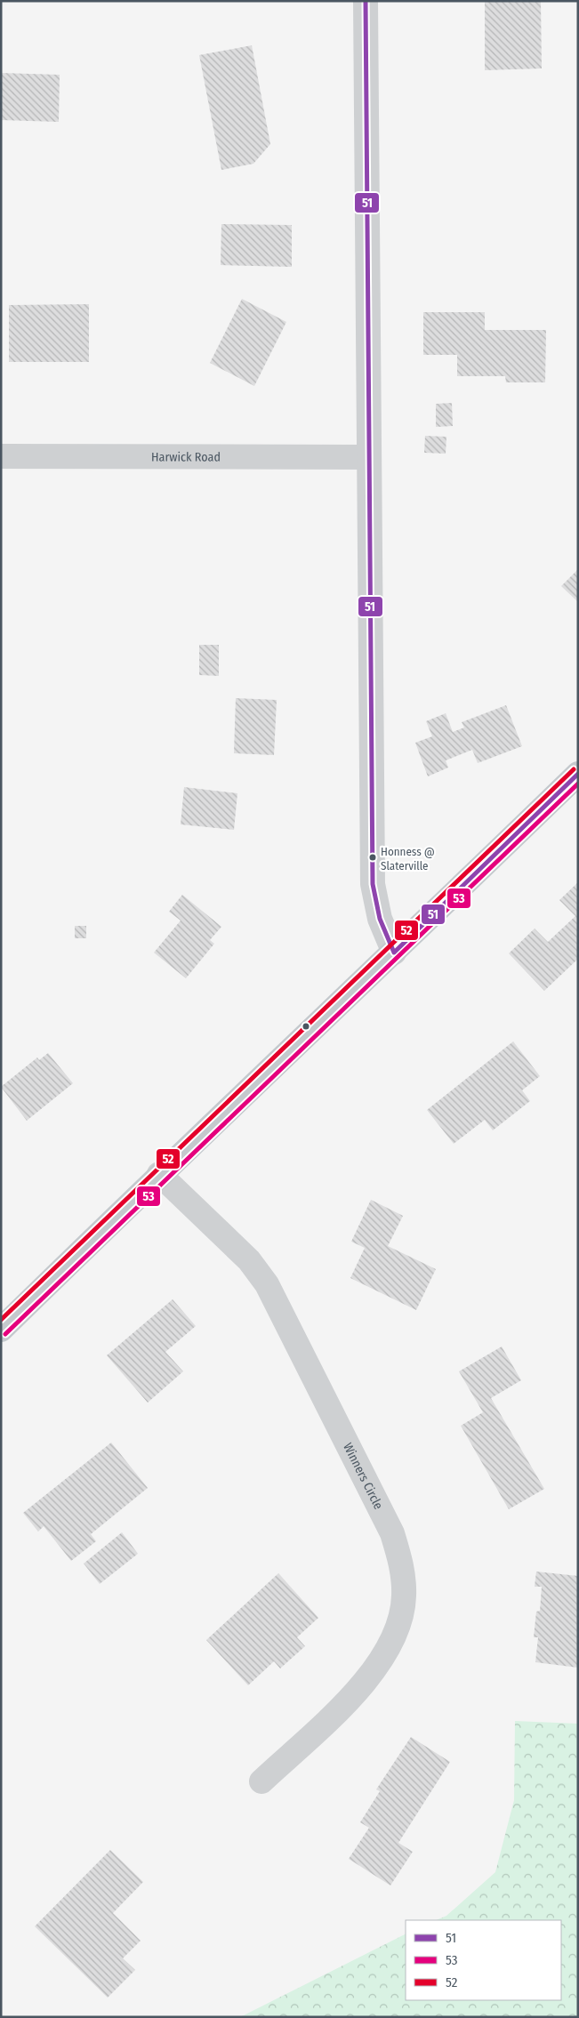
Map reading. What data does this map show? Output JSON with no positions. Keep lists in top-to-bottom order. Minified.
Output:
{"streets":{"street":["Harwick Road","Winners Circle"]},"places":["Honness @ Slaterville"],"lines":["transit line 51","transit line 52","transit line 53"],"legend":["51","53","52"]}
